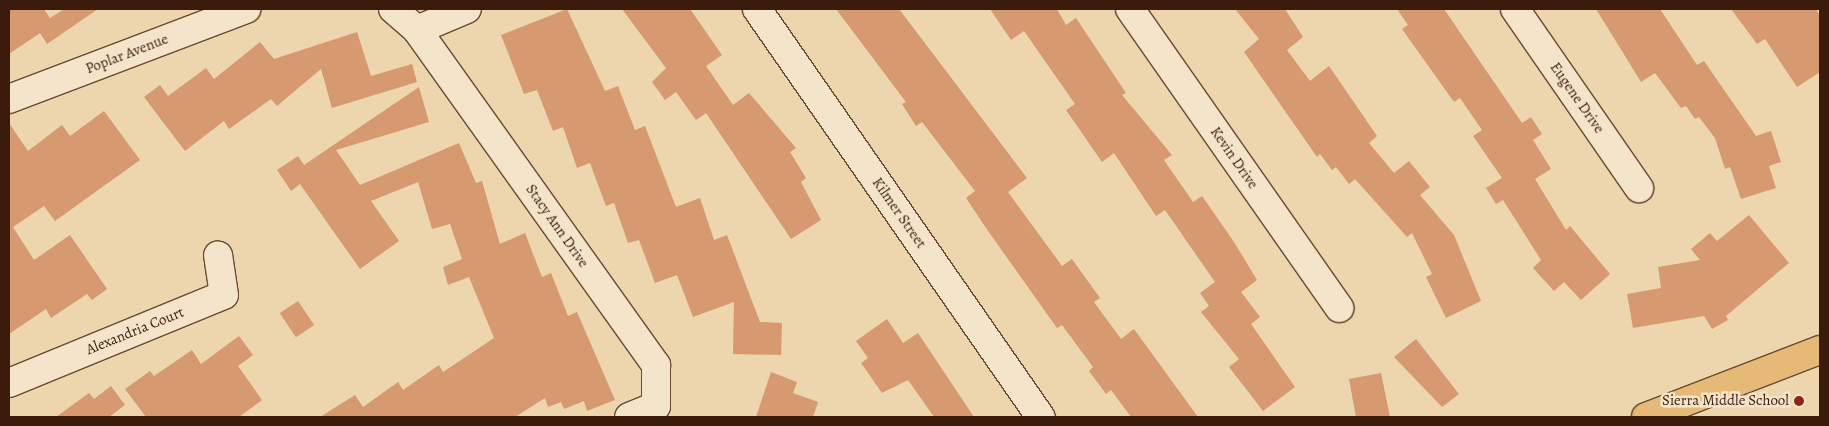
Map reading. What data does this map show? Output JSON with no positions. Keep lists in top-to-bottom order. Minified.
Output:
{"streets":{"street":["Poplar Avenue","Eugene Drive","Kevin Drive","Kilmer Street","Stacy Ann Drive","Alexandria Court"]},"places":["Sierra Middle School"]}
